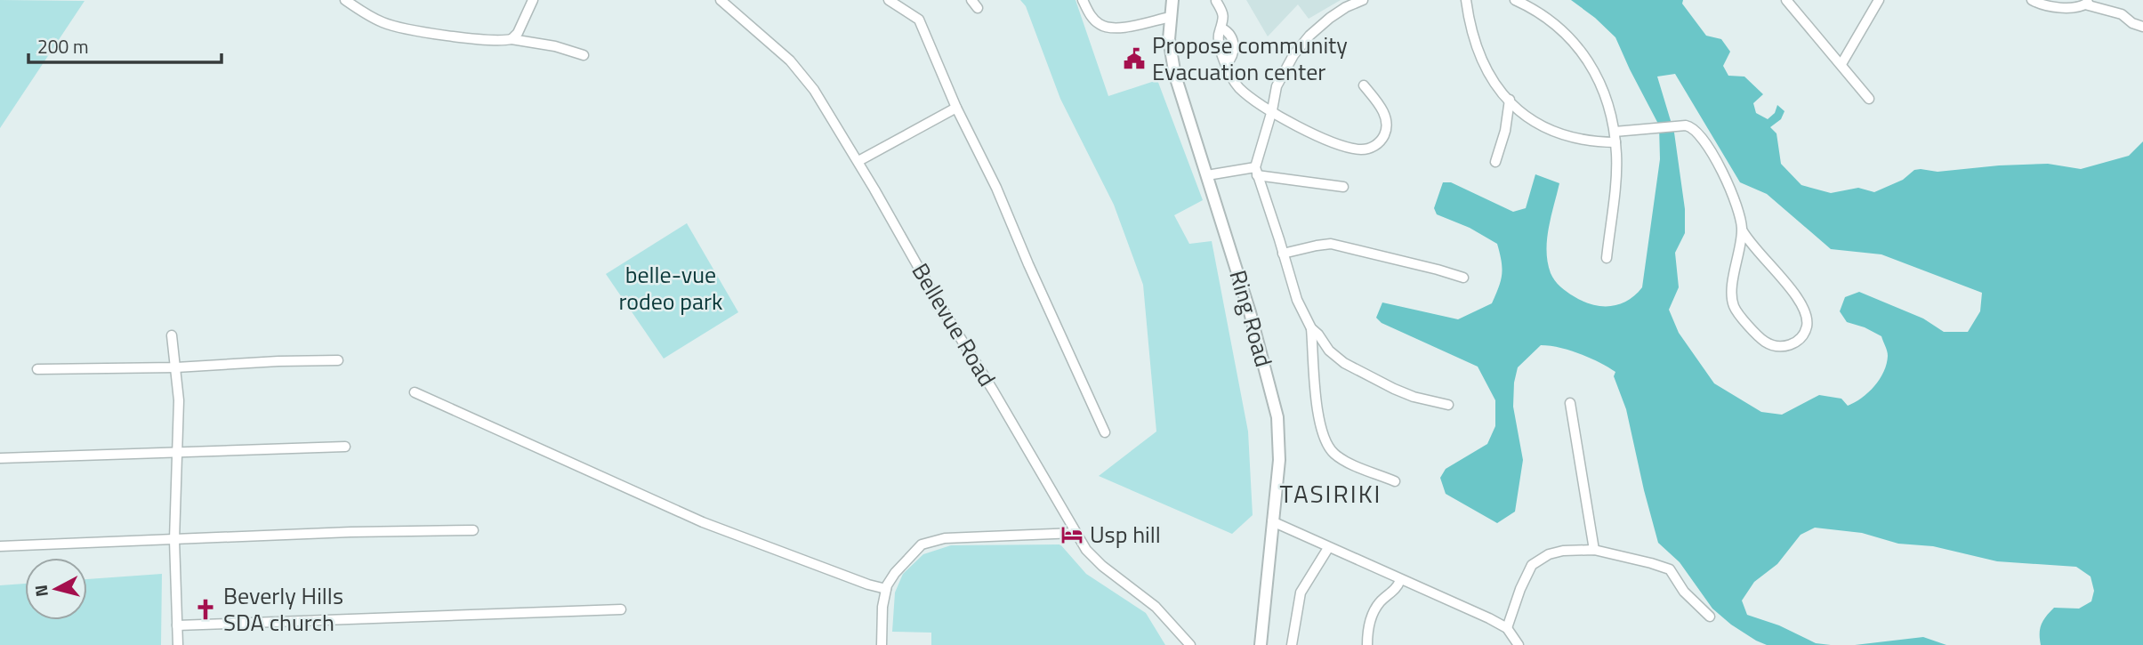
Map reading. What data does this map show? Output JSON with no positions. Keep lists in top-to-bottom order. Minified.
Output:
{"streets":{"main road":["Ring Road"],"street":["Bellevue Road"]},"districts":["TASIRIKI"],"parks":["belle-vue rodeo park"],"places":{"public building":["Propose community Evacuation center"],"hotel":["Usp hill"],"church":["Beverly Hills SDA church"]},"scale_bar":"200 m","north":"left"}
